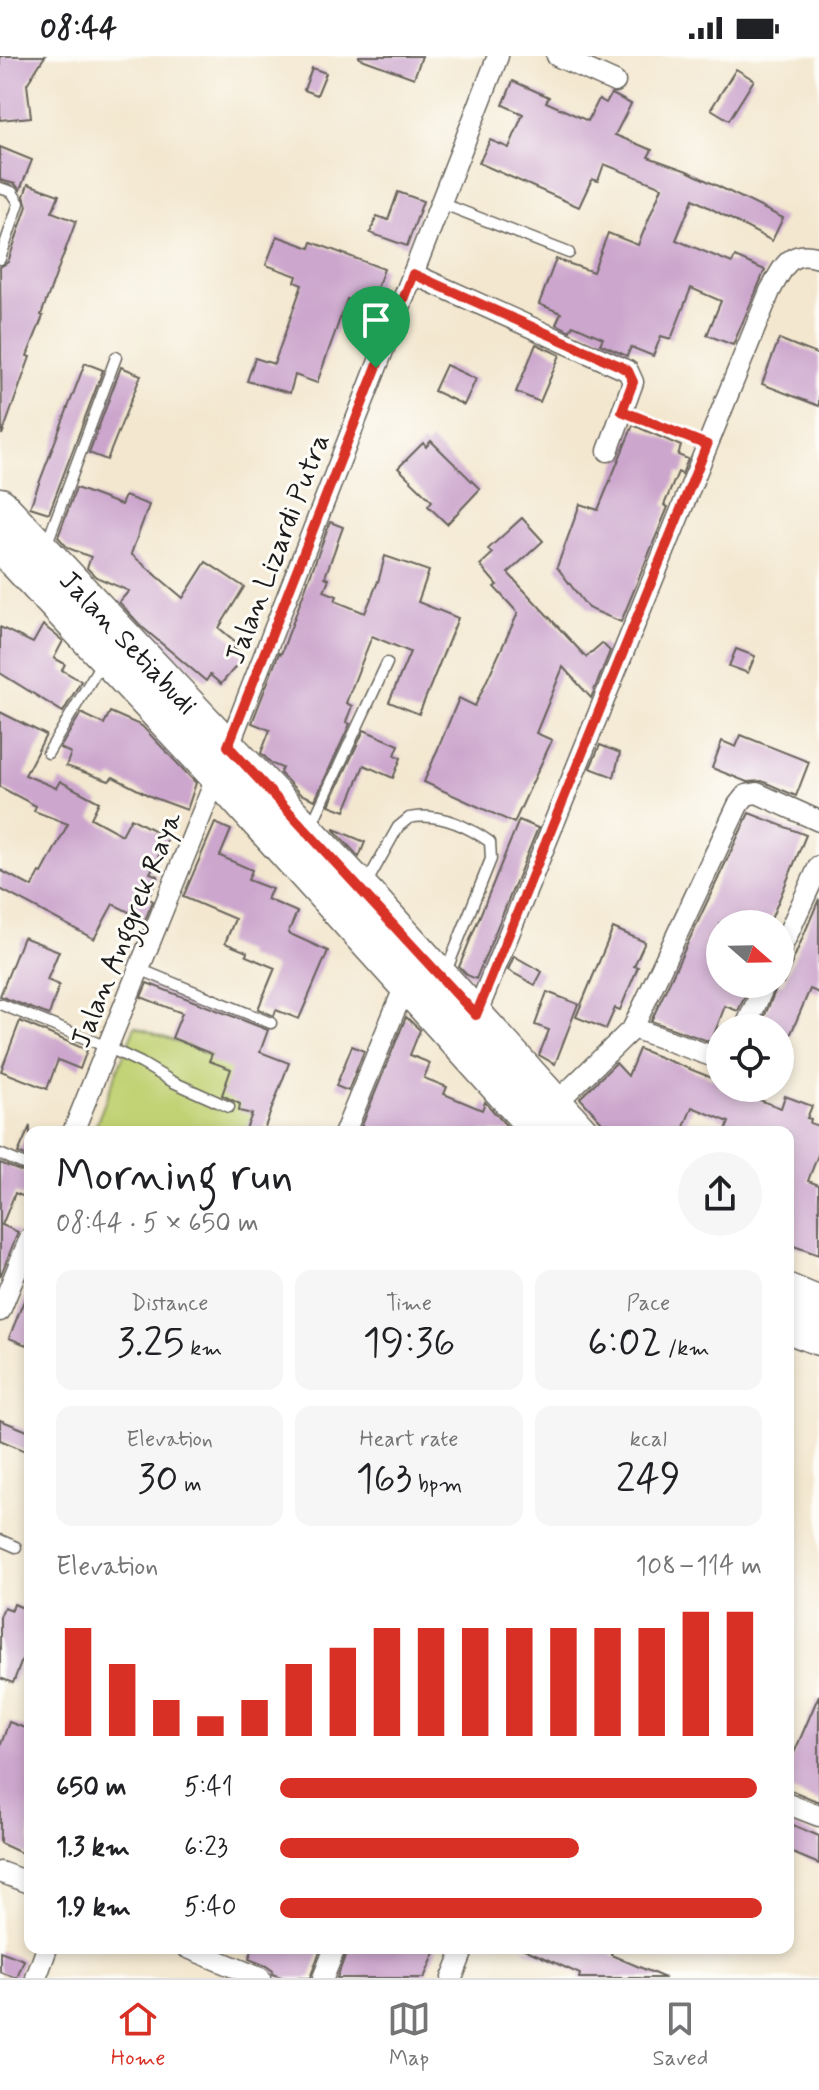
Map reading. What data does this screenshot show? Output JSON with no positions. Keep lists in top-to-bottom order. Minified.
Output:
{"streets":{"main road":["Jalan Setiabudi"],"street":["Jalan Lizardi Putra","Jalan Anggrek Raya"]},"crossings":[["Jalan Lizardi Putra","Jalan Setiabudi"],["Jalan Lizardi Putra","Jalan Anggrek Raya"],["Jalan Setiabudi","Jalan Anggrek Raya"]],"north":"right","page":{"status":"08:44","heading":["Morning run","08:44 · 5 × 650 m"],"stats":[["Distance","3.25 km"],["Time","19:36"],["Pace","6:02 /km"],["Elevation","30 m"],["Heart rate","163 bpm"],["kcal","249"]],"chart":["Elevation","108–114 m"],"list":[{"name":"650 m","note":"5:41"},{"name":"1.3 km","note":"6:23"},{"name":"1.9 km","note":"5:40"}],"tabs":["Home","Map","Saved"]}}
